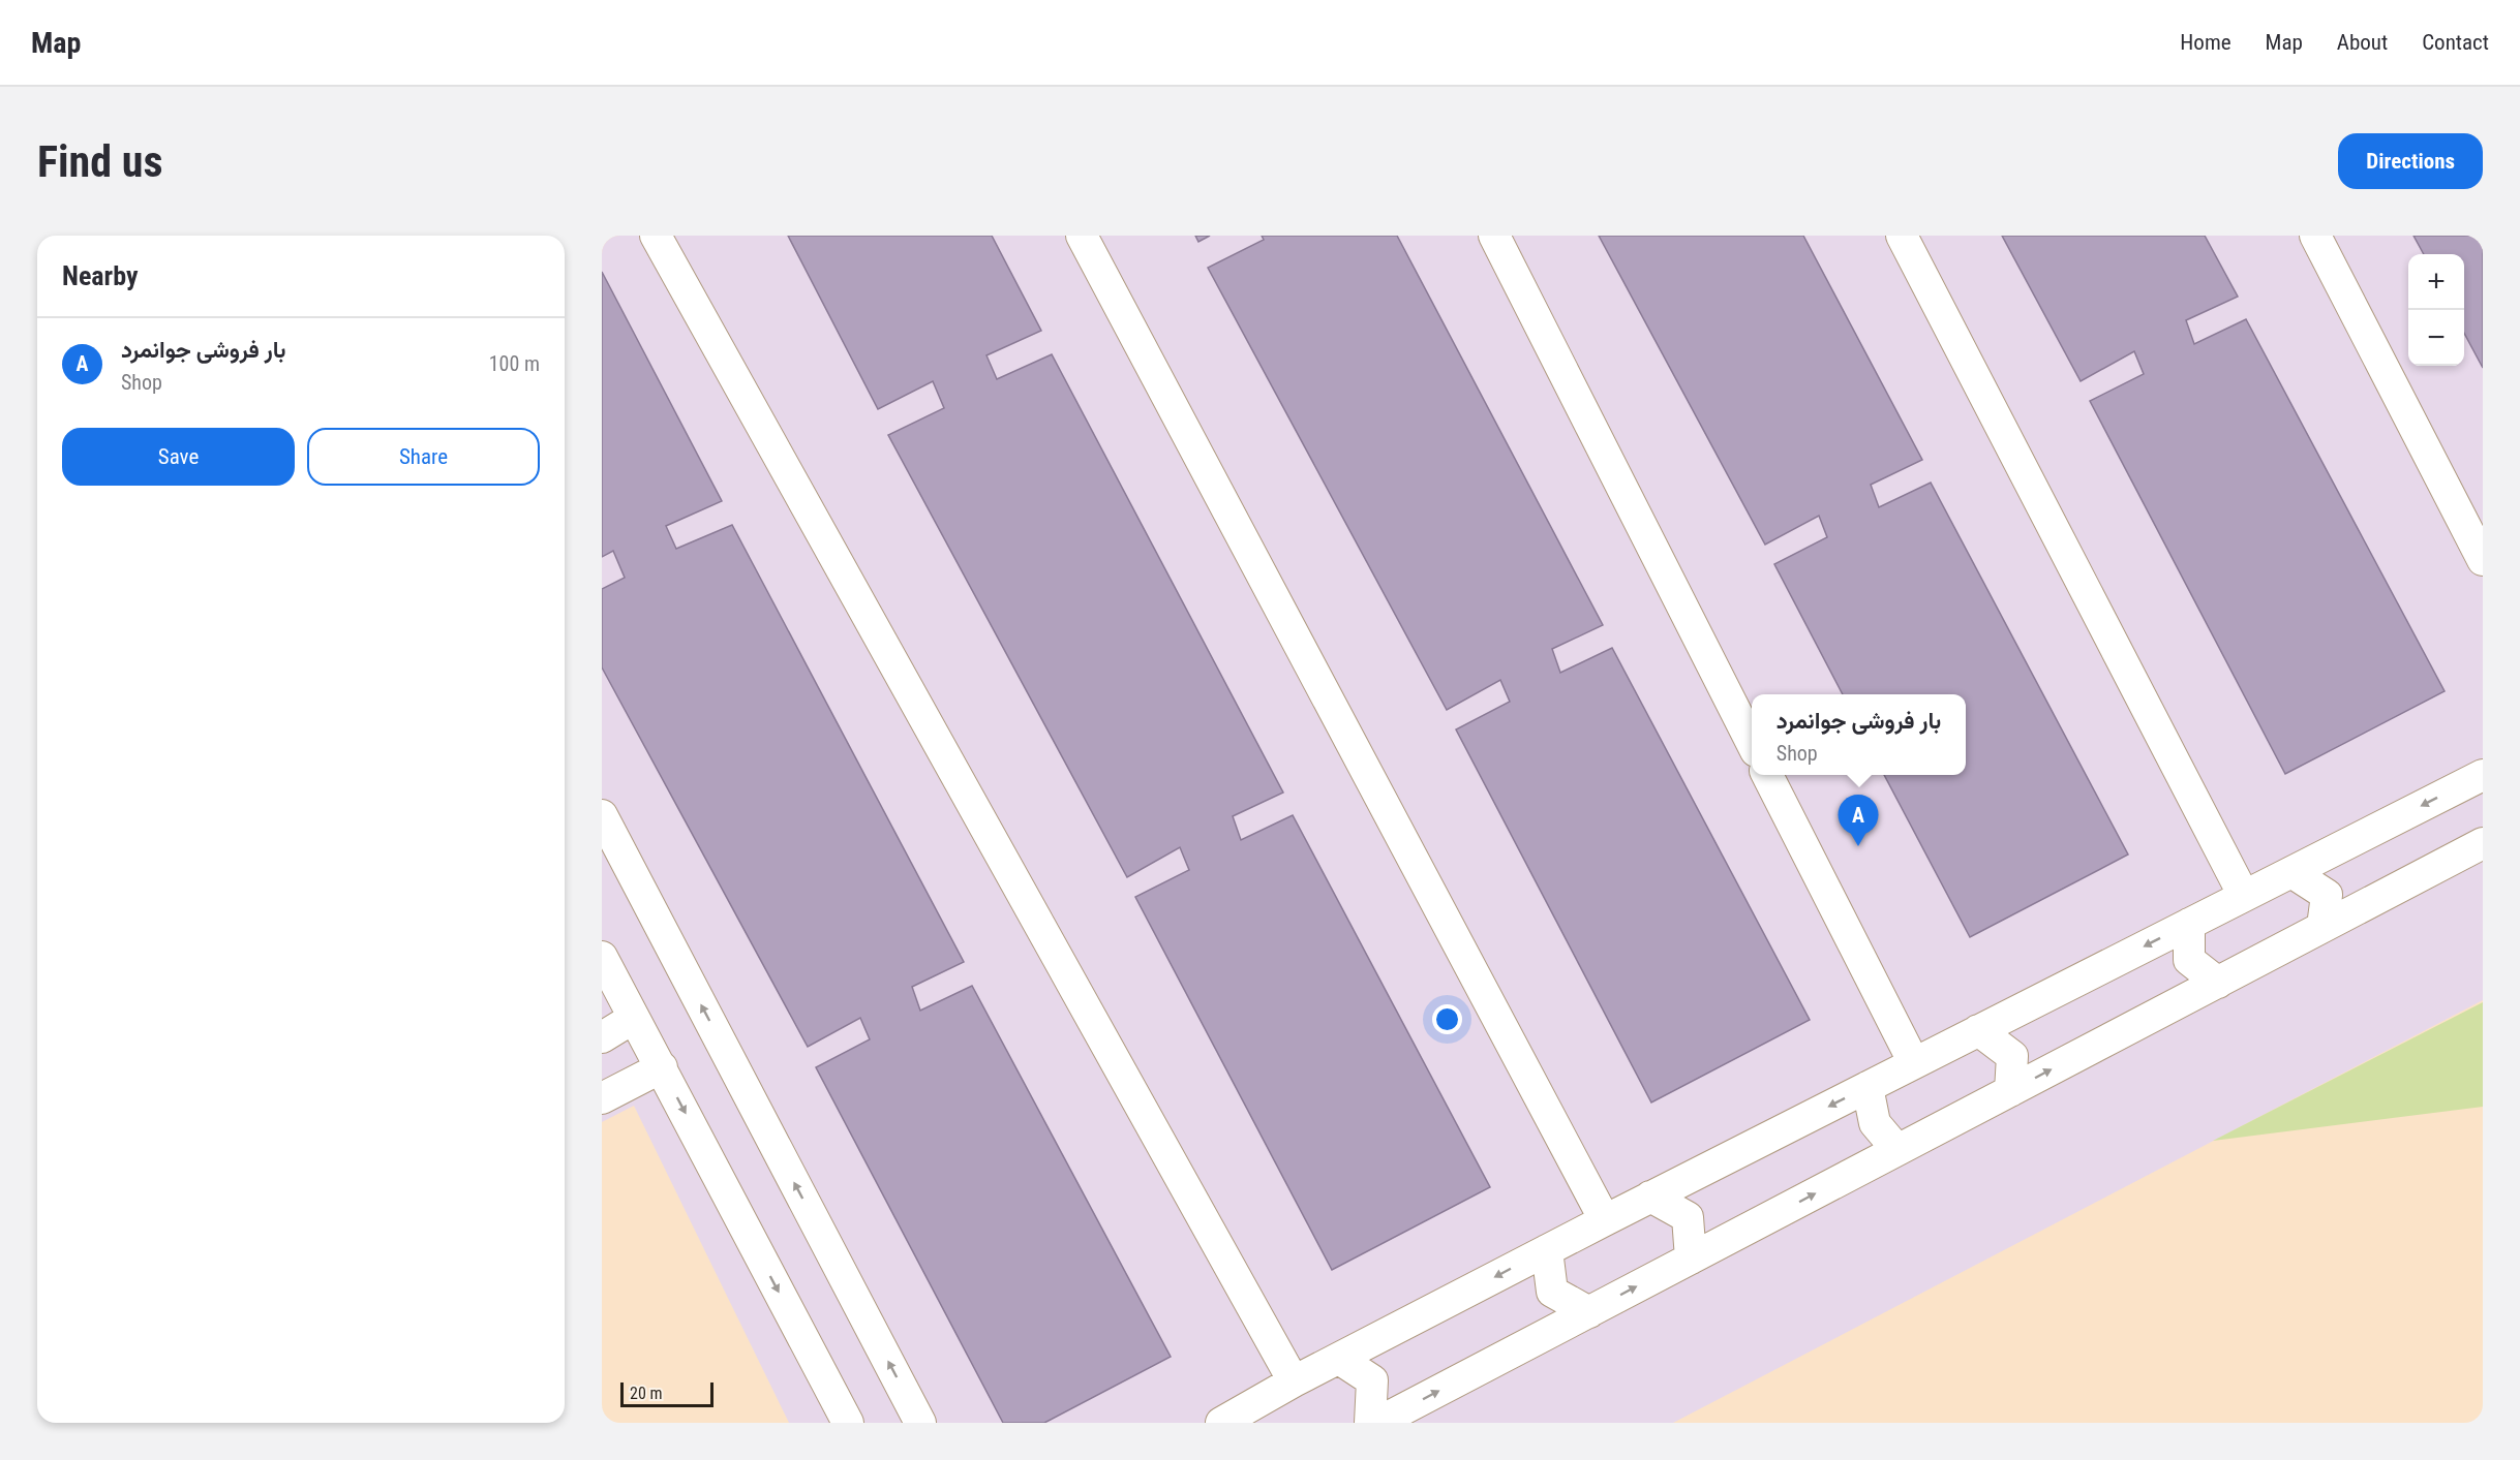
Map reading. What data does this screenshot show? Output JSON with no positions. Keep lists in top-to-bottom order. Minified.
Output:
{"scale_bar":"20 m","page":{"header":"Map","nav":["Home","Map","About","Contact"],"buttons":["Directions",["Save","Share"]],"title":"Find us","heading":"Nearby","map_buttons":["+","−"],"list":[{"mark":"A","name":"بار فروشی جوانمرد","note":"Shop","value":"100 m"}],"popup":["بار فروشی جوانمرد","Shop"],"pins":"A","scale":"20 m"}}
